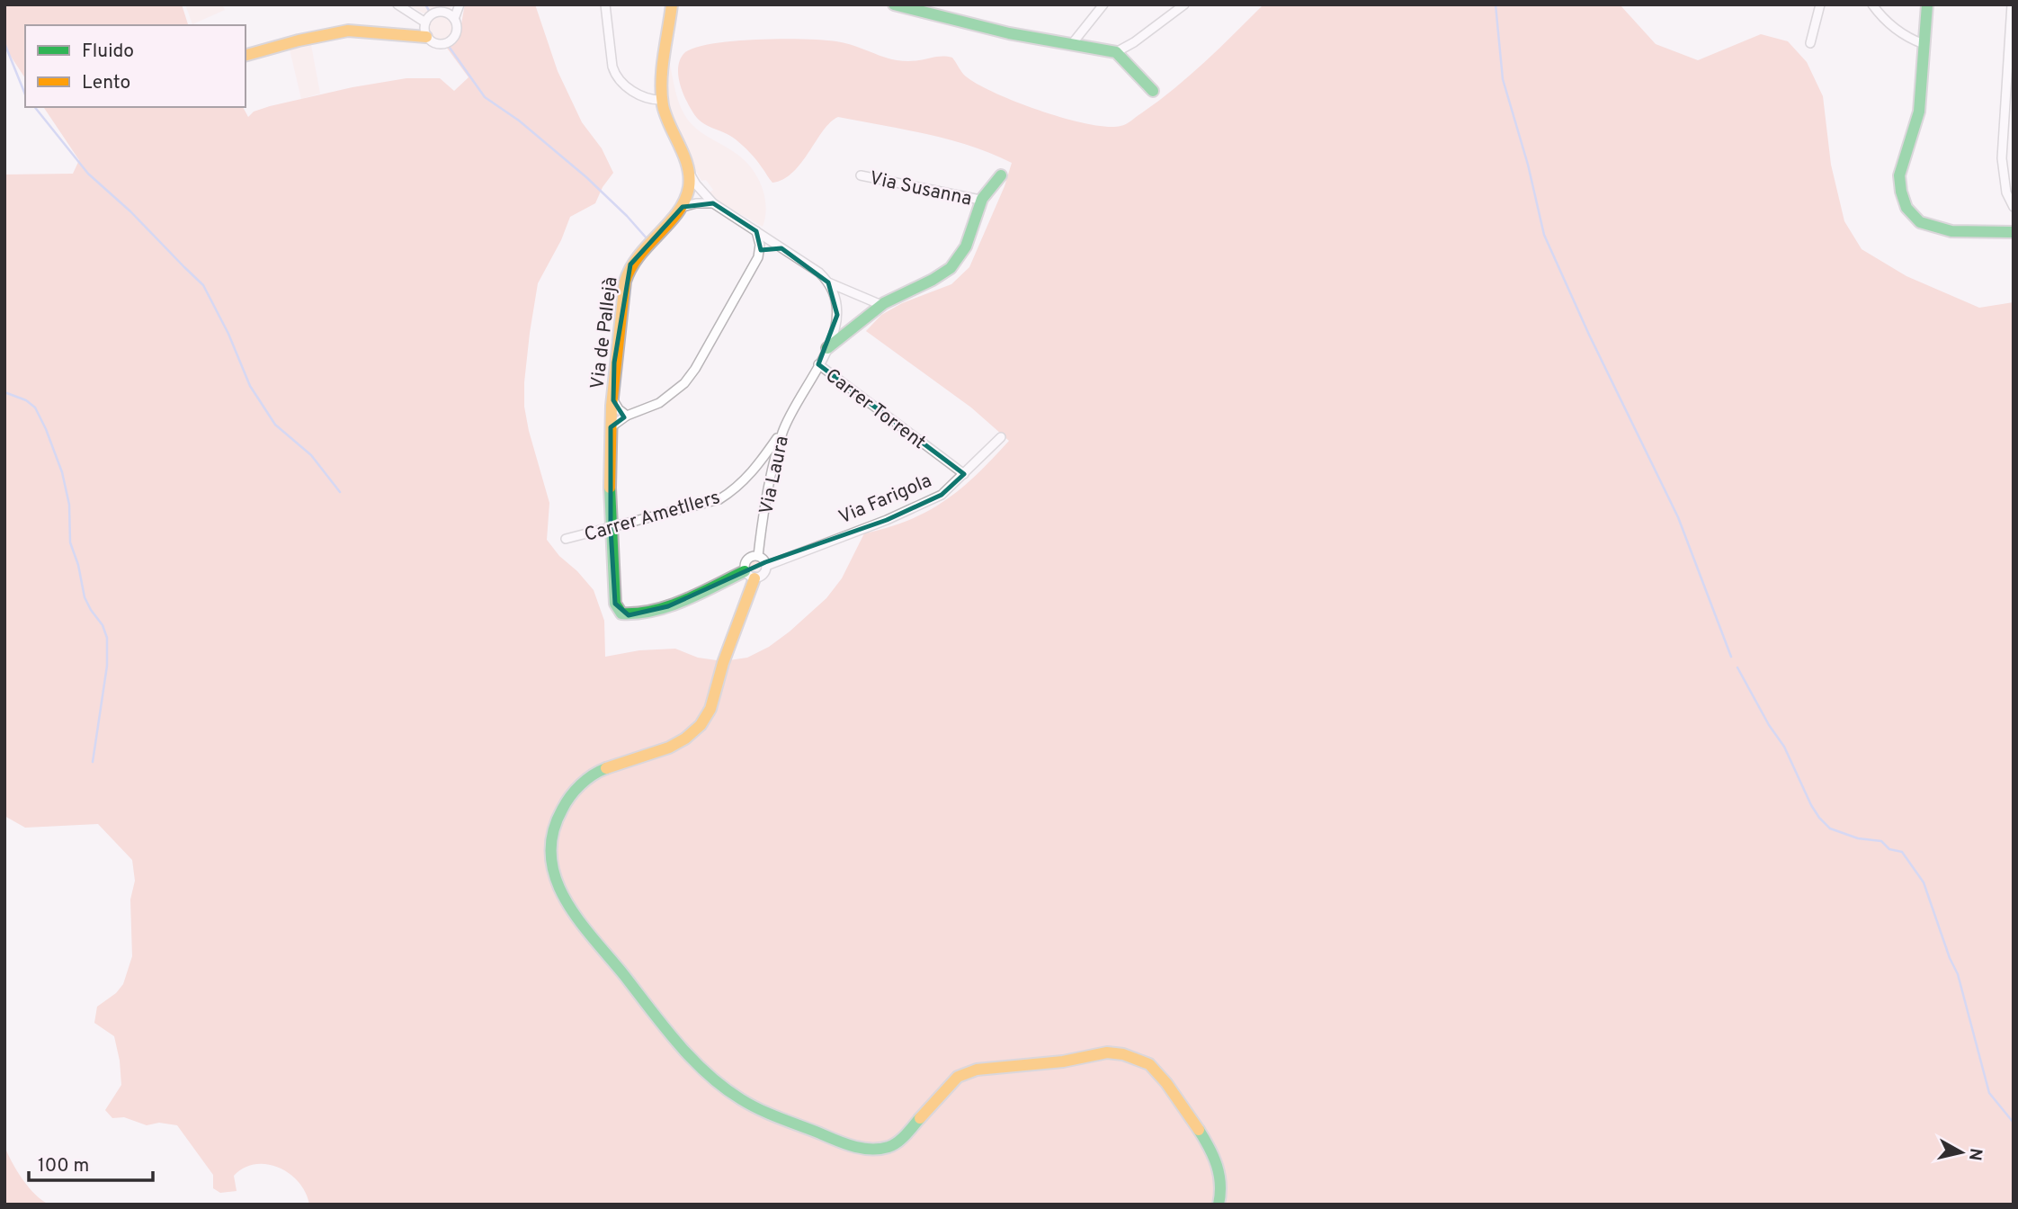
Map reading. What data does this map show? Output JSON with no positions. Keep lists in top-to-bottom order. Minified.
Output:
{"streets":{"street":["Via Susanna","Via de Pallejà","Carrer Torrent","Via Laura","Via Farigola","Carrer Ametllers"]},"crossings":[["Via de Pallejà","Via Laura"],["Via de Pallejà","Via Farigola"],["Via de Pallejà","Carrer Ametllers"],["Carrer Torrent","Via Laura"],["Carrer Torrent","Via Farigola"],["Via Laura","Via Farigola"],["Via Laura","Carrer Ametllers"]],"legend":["Fluido","Lento"],"scale_bar":"100 m","north":"right"}
